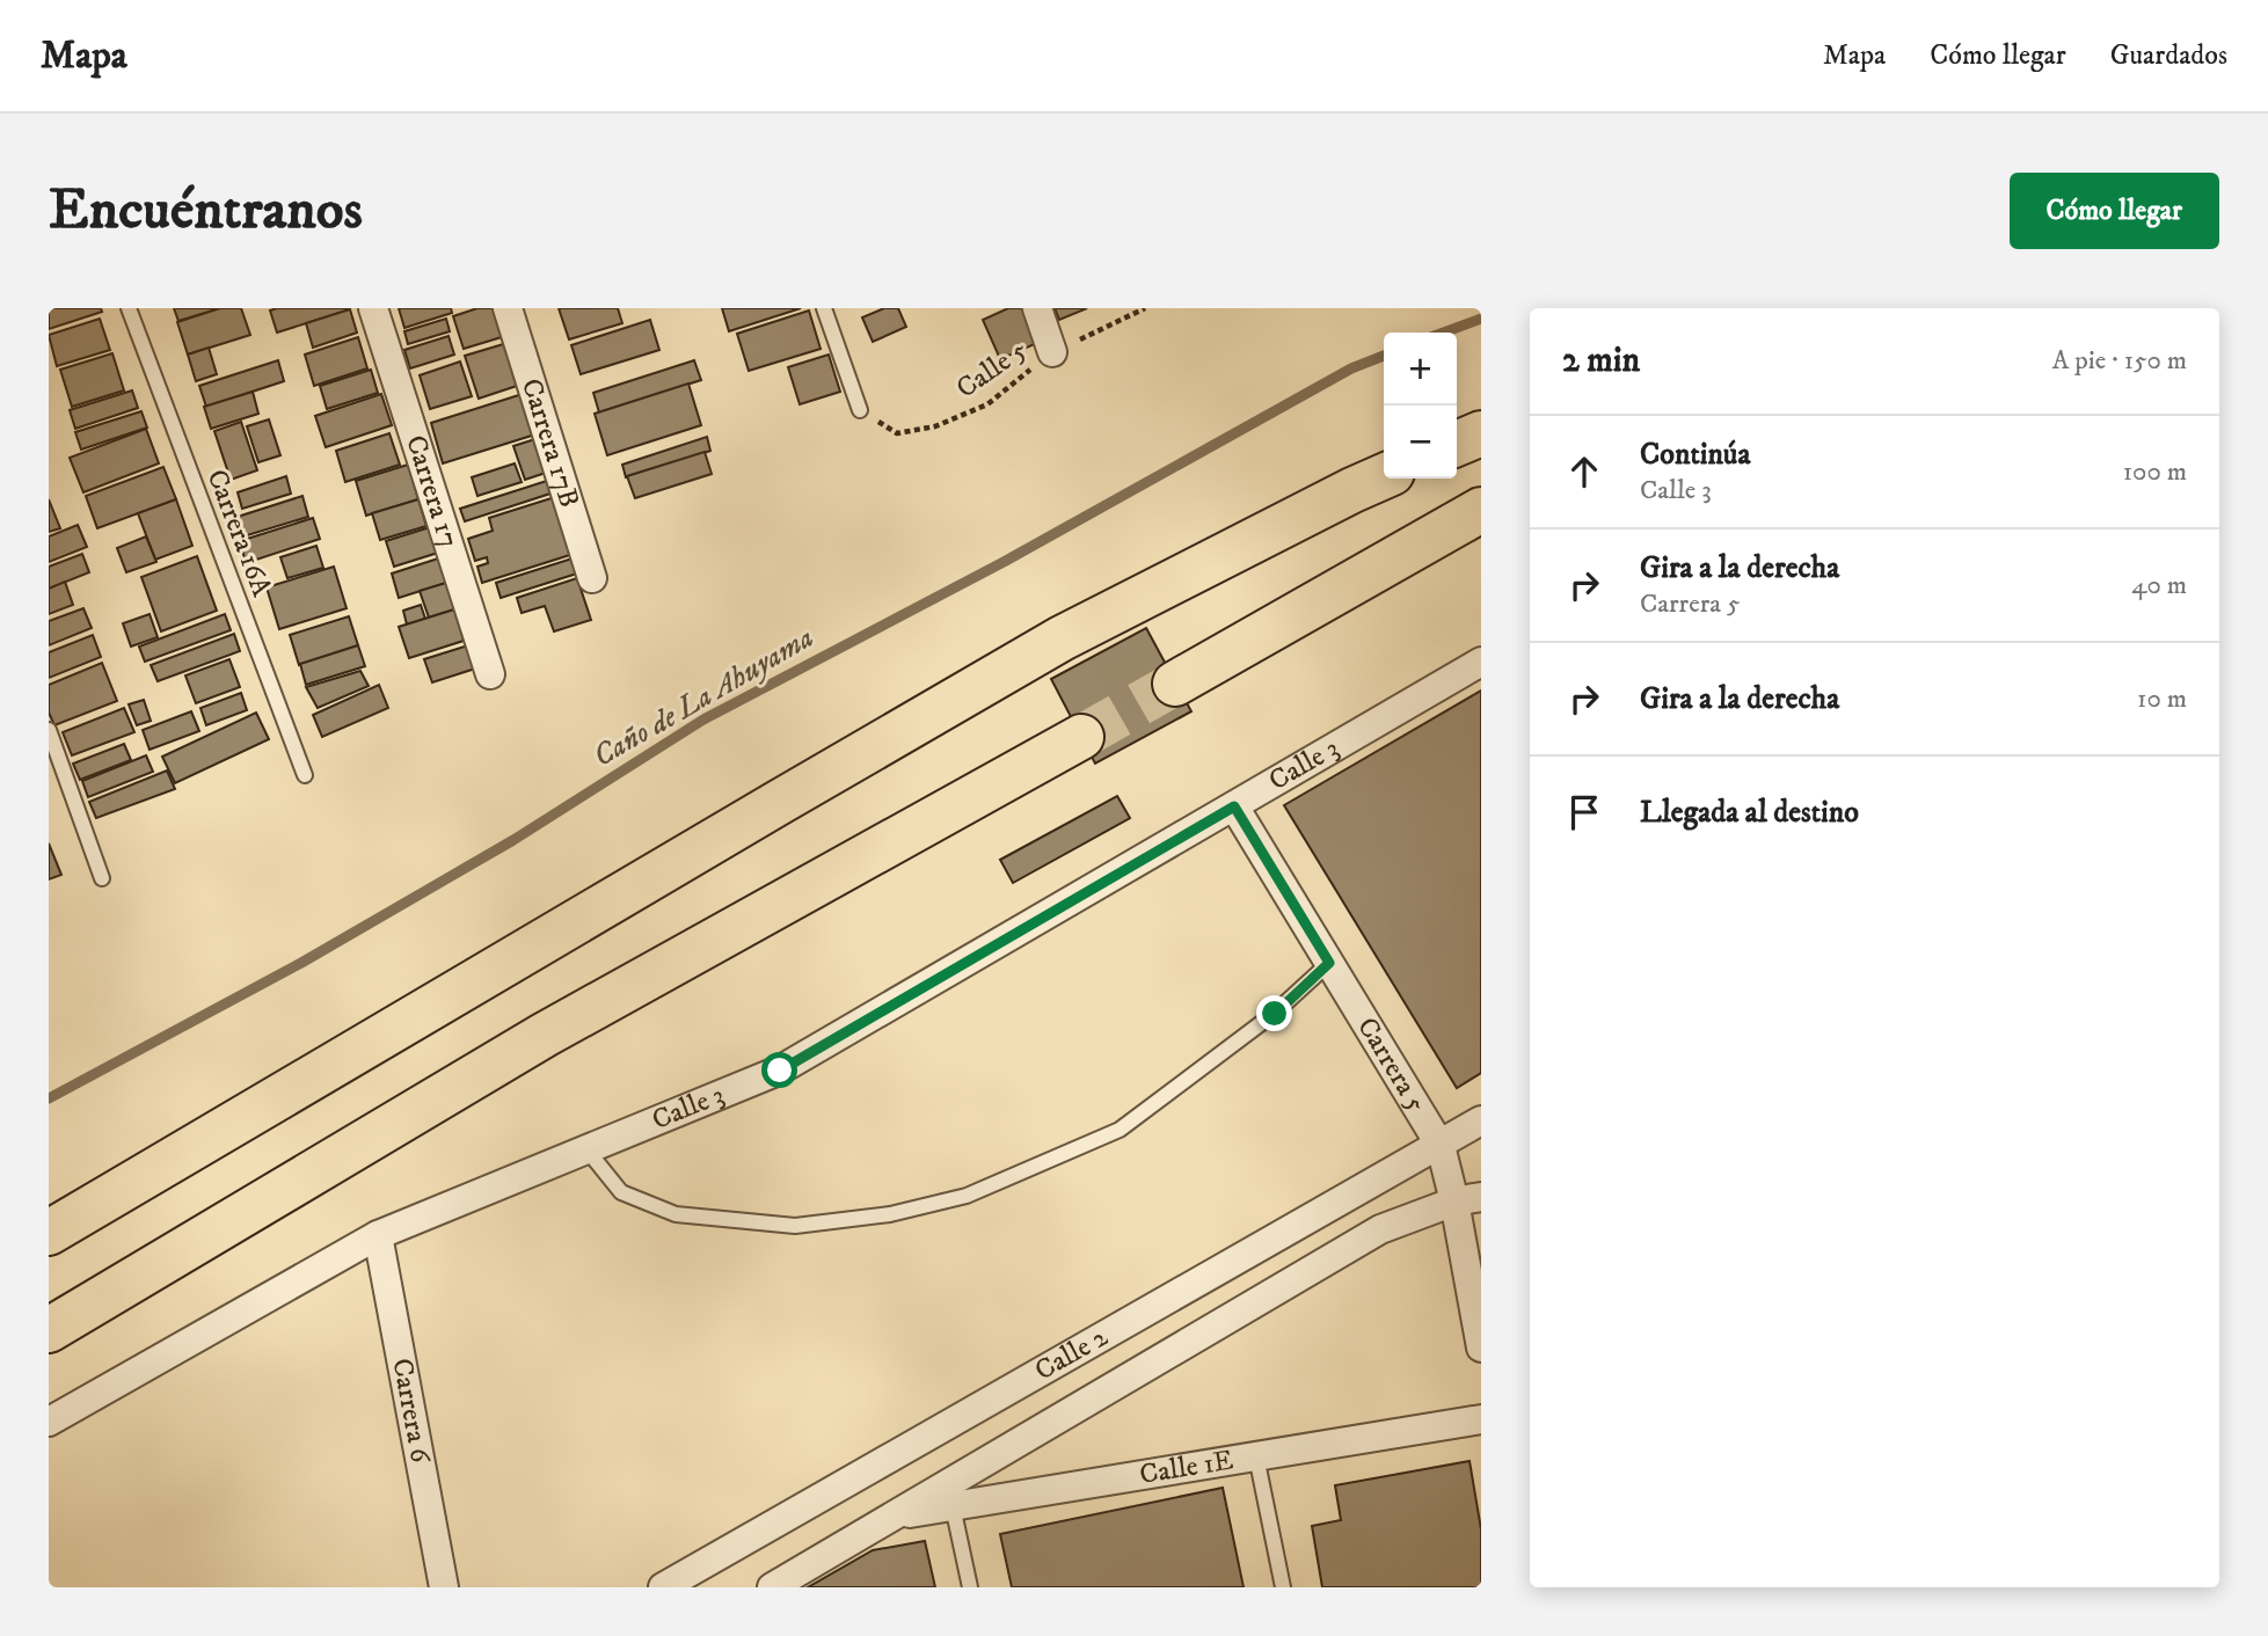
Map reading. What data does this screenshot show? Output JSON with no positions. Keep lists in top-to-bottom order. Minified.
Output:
{"streets":{"street":["Carrera 17B","Carrera 17","Calle 3","Carrera 5","Calle 2","Carrera 6","Calle 1E"],"lane":["Carrera 16A"],"path":["Calle 5"]},"crossings":[["Calle 3","Carrera 5"],["Calle 3","Carrera 6"],["Carrera 5","Calle 2"],["Calle 2","Calle 1E"]],"water":["Caño de La Ahuyama"],"page":{"header":"Mapa","nav":["Mapa","Cómo llegar","Guardados"],"buttons":"Cómo llegar","title":"Encuéntranos","heading":["2 min","A pie · 150 m"],"map_buttons":["+","−"],"list":[["Continúa","Calle 3","100 m"],["Gira a la derecha","Carrera 5","40 m"],["Gira a la derecha","10 m"],"Llegada al destino"]}}
